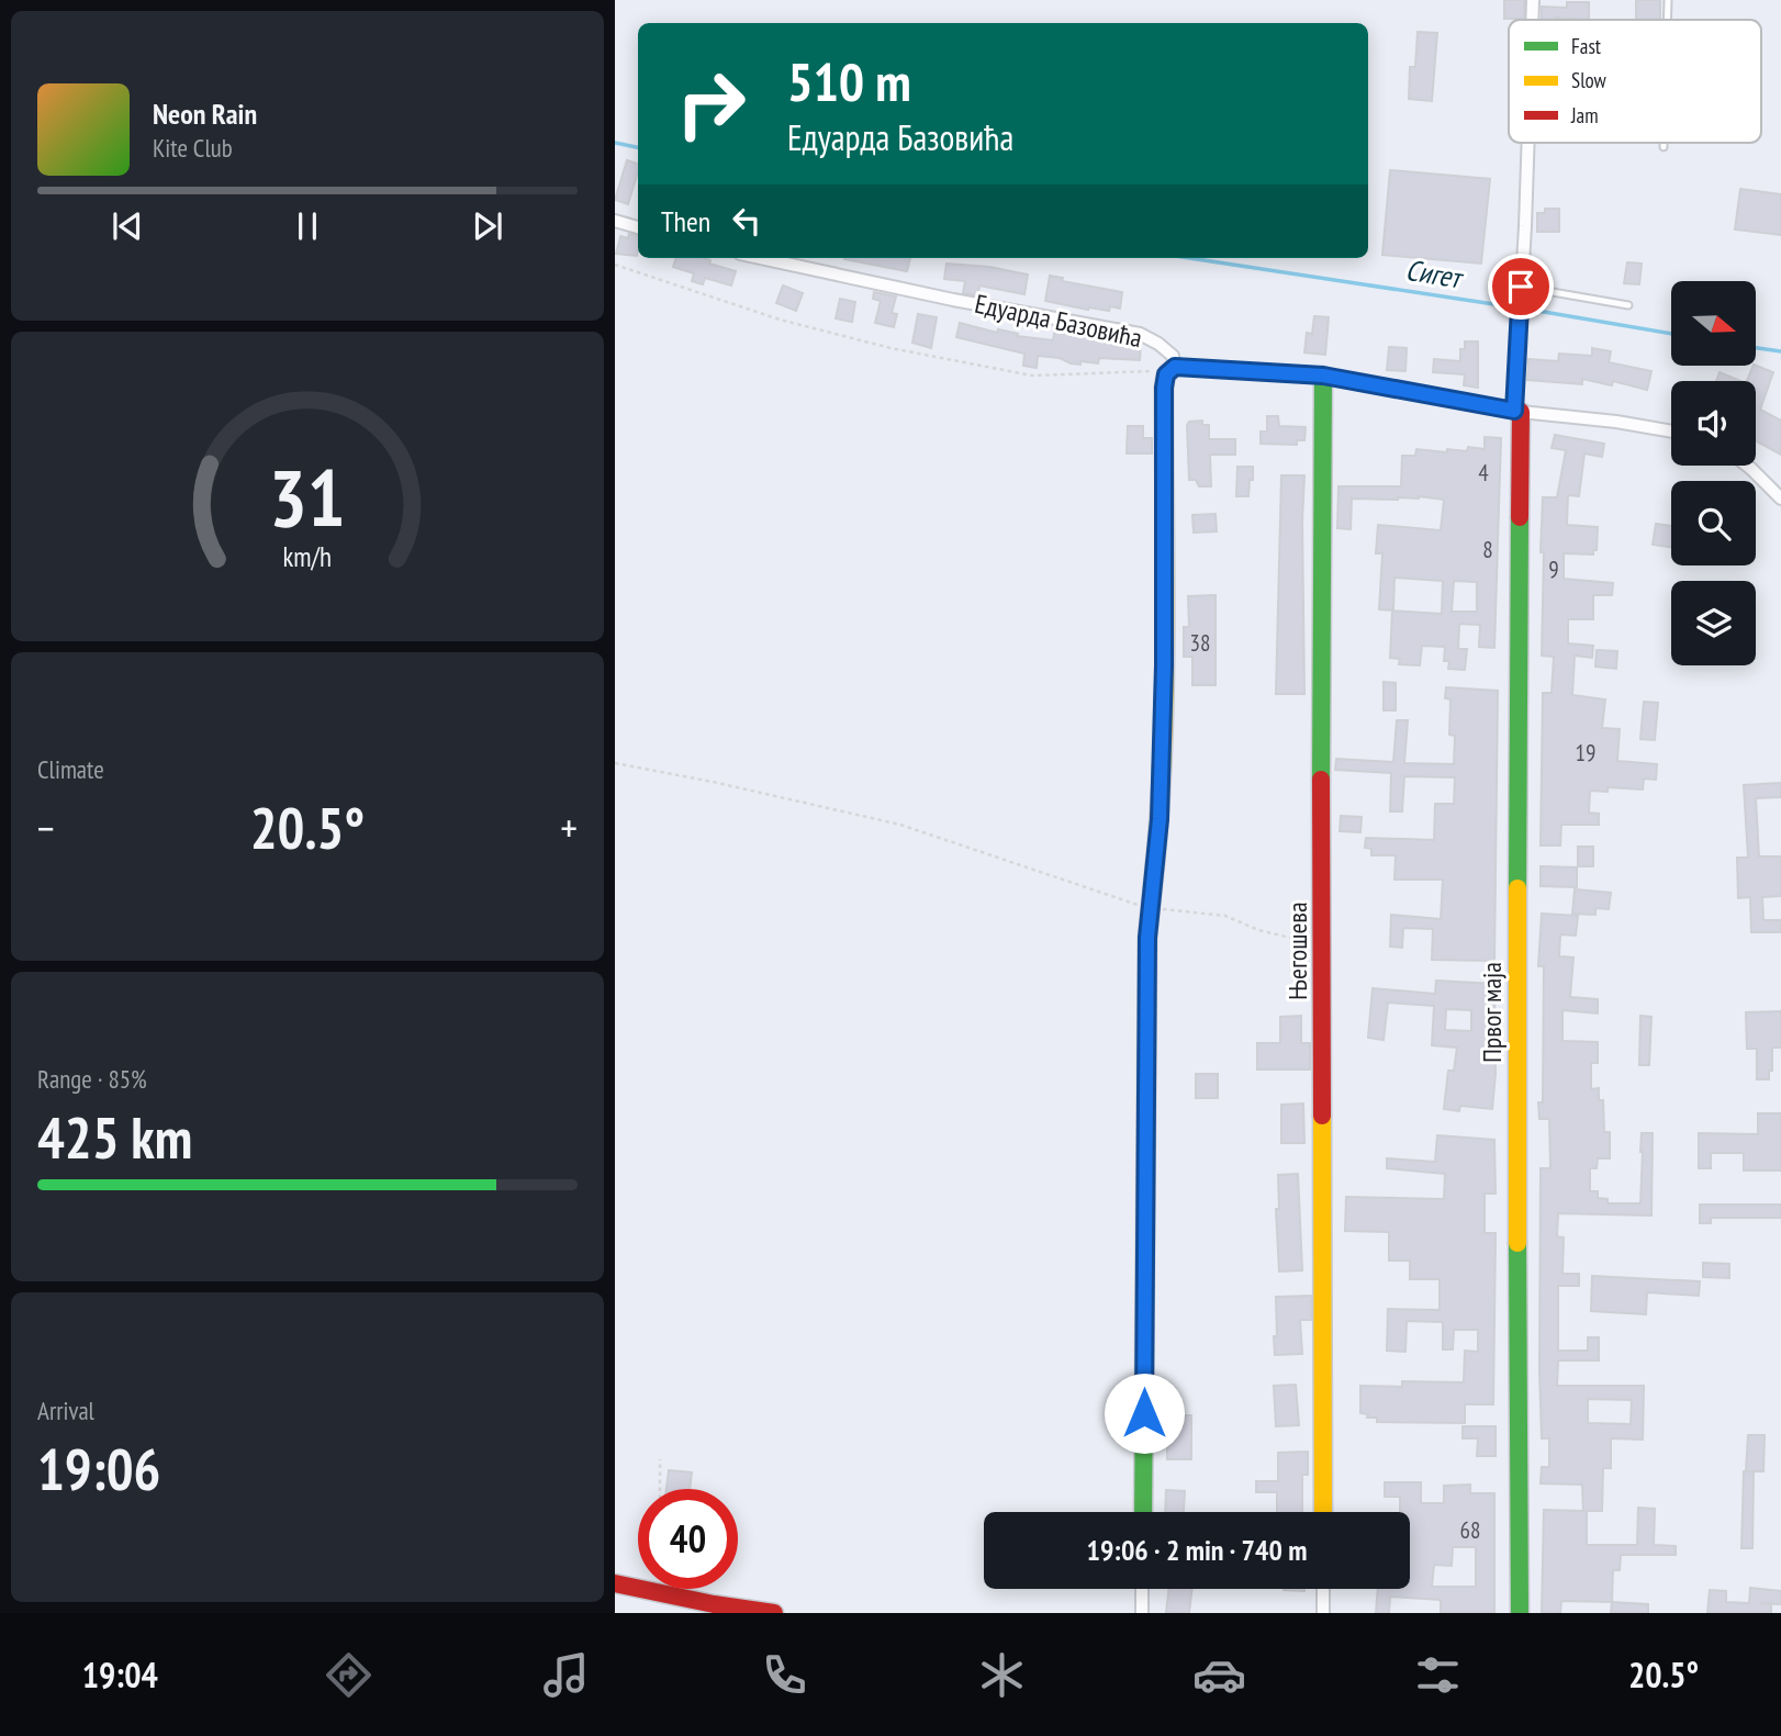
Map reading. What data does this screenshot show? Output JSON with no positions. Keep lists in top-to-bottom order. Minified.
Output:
{"streets":{"street":["Едуарда Базовића","Његошева","Првог маја"]},"crossings":[["Едуарда Базовића","Његошева"],["Едуарда Базовића","Првог маја"]],"water":["Сигет"],"house_numbers":["4","8","9","38","19","68"],"legend":["Fast","Slow","Jam"],"north":"right","page":{"turn":["510 m","Едуарда Базовића"],"song":["Neon Rain","Kite Club"],"then":"Then","tile":["Climate",["Range · 85%","425 km"],["Arrival","19:06"]],"heat":["−","20.5°","+"],"limit":"40","trip":"19:06 · 2 min · 740 m","tabs":["19:04","20.5°"],"gauge":["31","km/h"]}}
